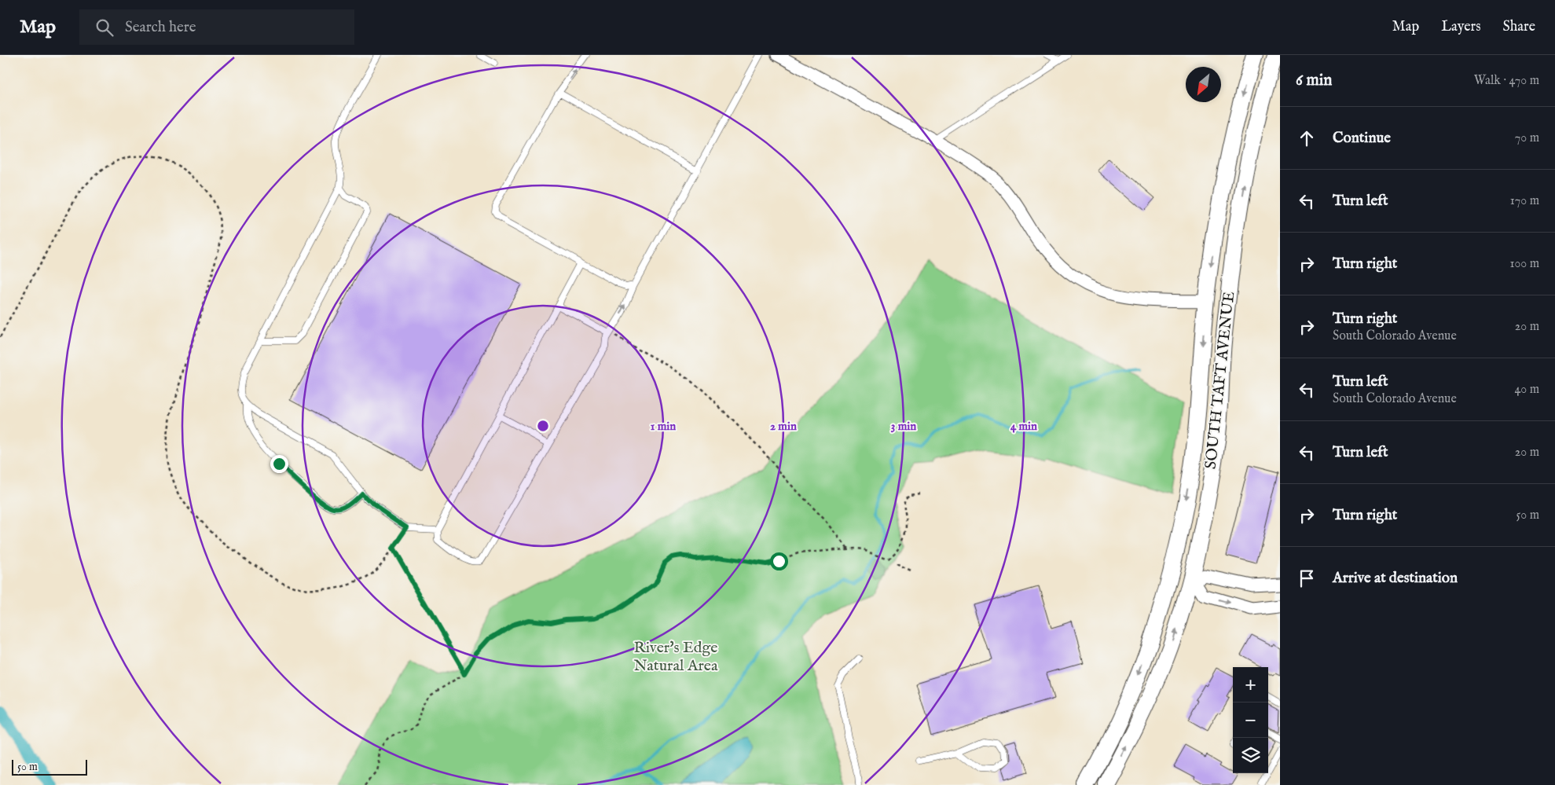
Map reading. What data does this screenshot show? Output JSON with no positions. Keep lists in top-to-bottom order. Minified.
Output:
{"streets":{"main road":["SOUTH TAFT AVENUE"]},"parks":["River's Edge Natural Area"],"scale_bar":"50 m","north":"bottom left","page":{"header":"Map","search":"Search here","nav":["Map","Layers","Share"],"heading":["6 min","Walk · 470 m"],"list":[["Continue","70 m"],["Turn left","170 m"],["Turn right","100 m"],["Turn right","South Colorado Avenue","20 m"],["Turn left","South Colorado Avenue","40 m"],["Turn left","20 m"],["Turn right","50 m"],"Arrive at destination"],"map_buttons":["+","−"],"scale":"50 m"},"rings":["1 min","2 min","3 min","4 min"]}
